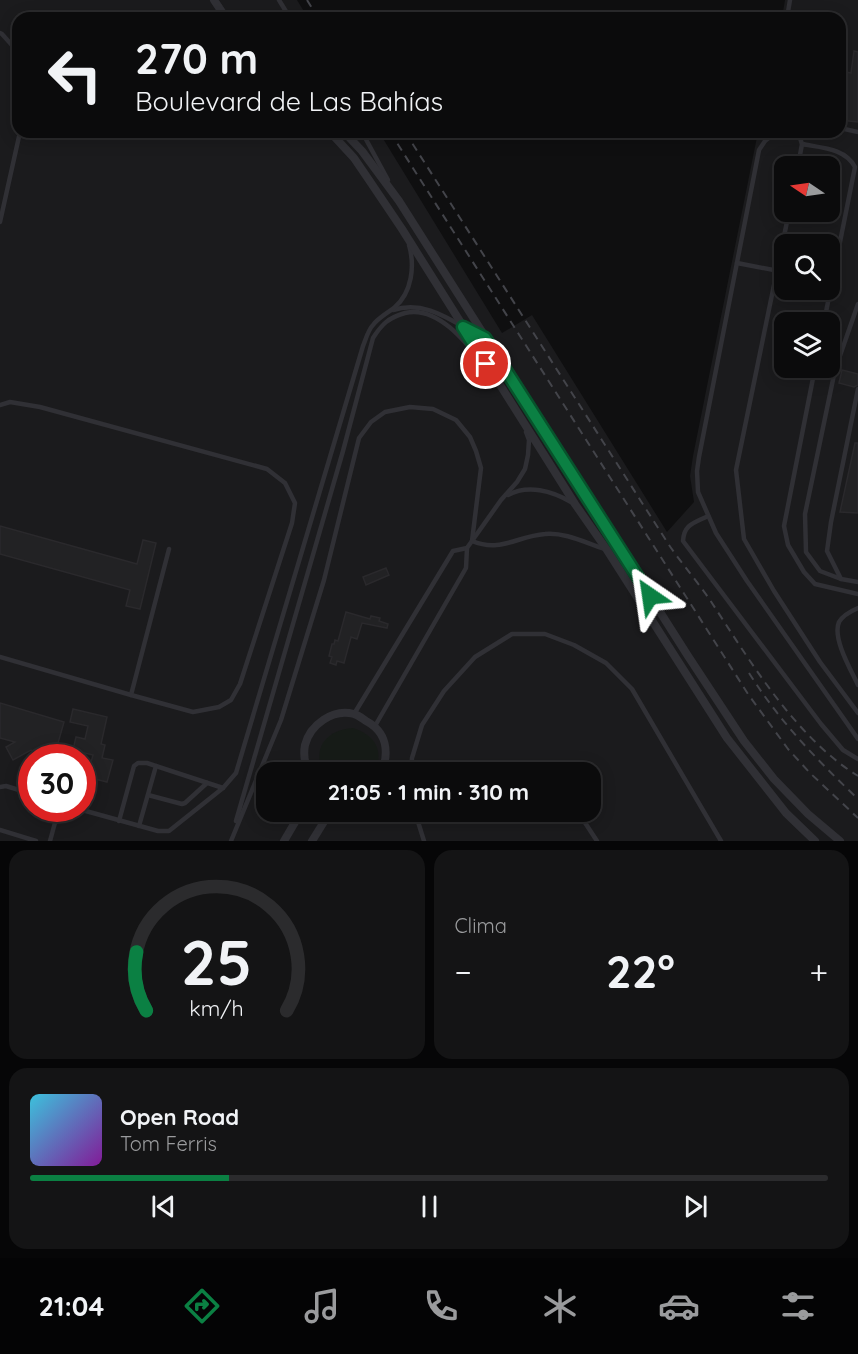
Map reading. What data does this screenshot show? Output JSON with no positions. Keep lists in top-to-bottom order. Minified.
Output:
{"north":"left","page":{"turn":["270 m","Boulevard de Las Bahías"],"limit":"30","trip":"21:05 · 1 min · 310 m","tile":"Clima","heat":["−","22°","+"],"song":["Open Road","Tom Ferris"],"tabs":"21:04","gauge":["25","km/h"]}}
